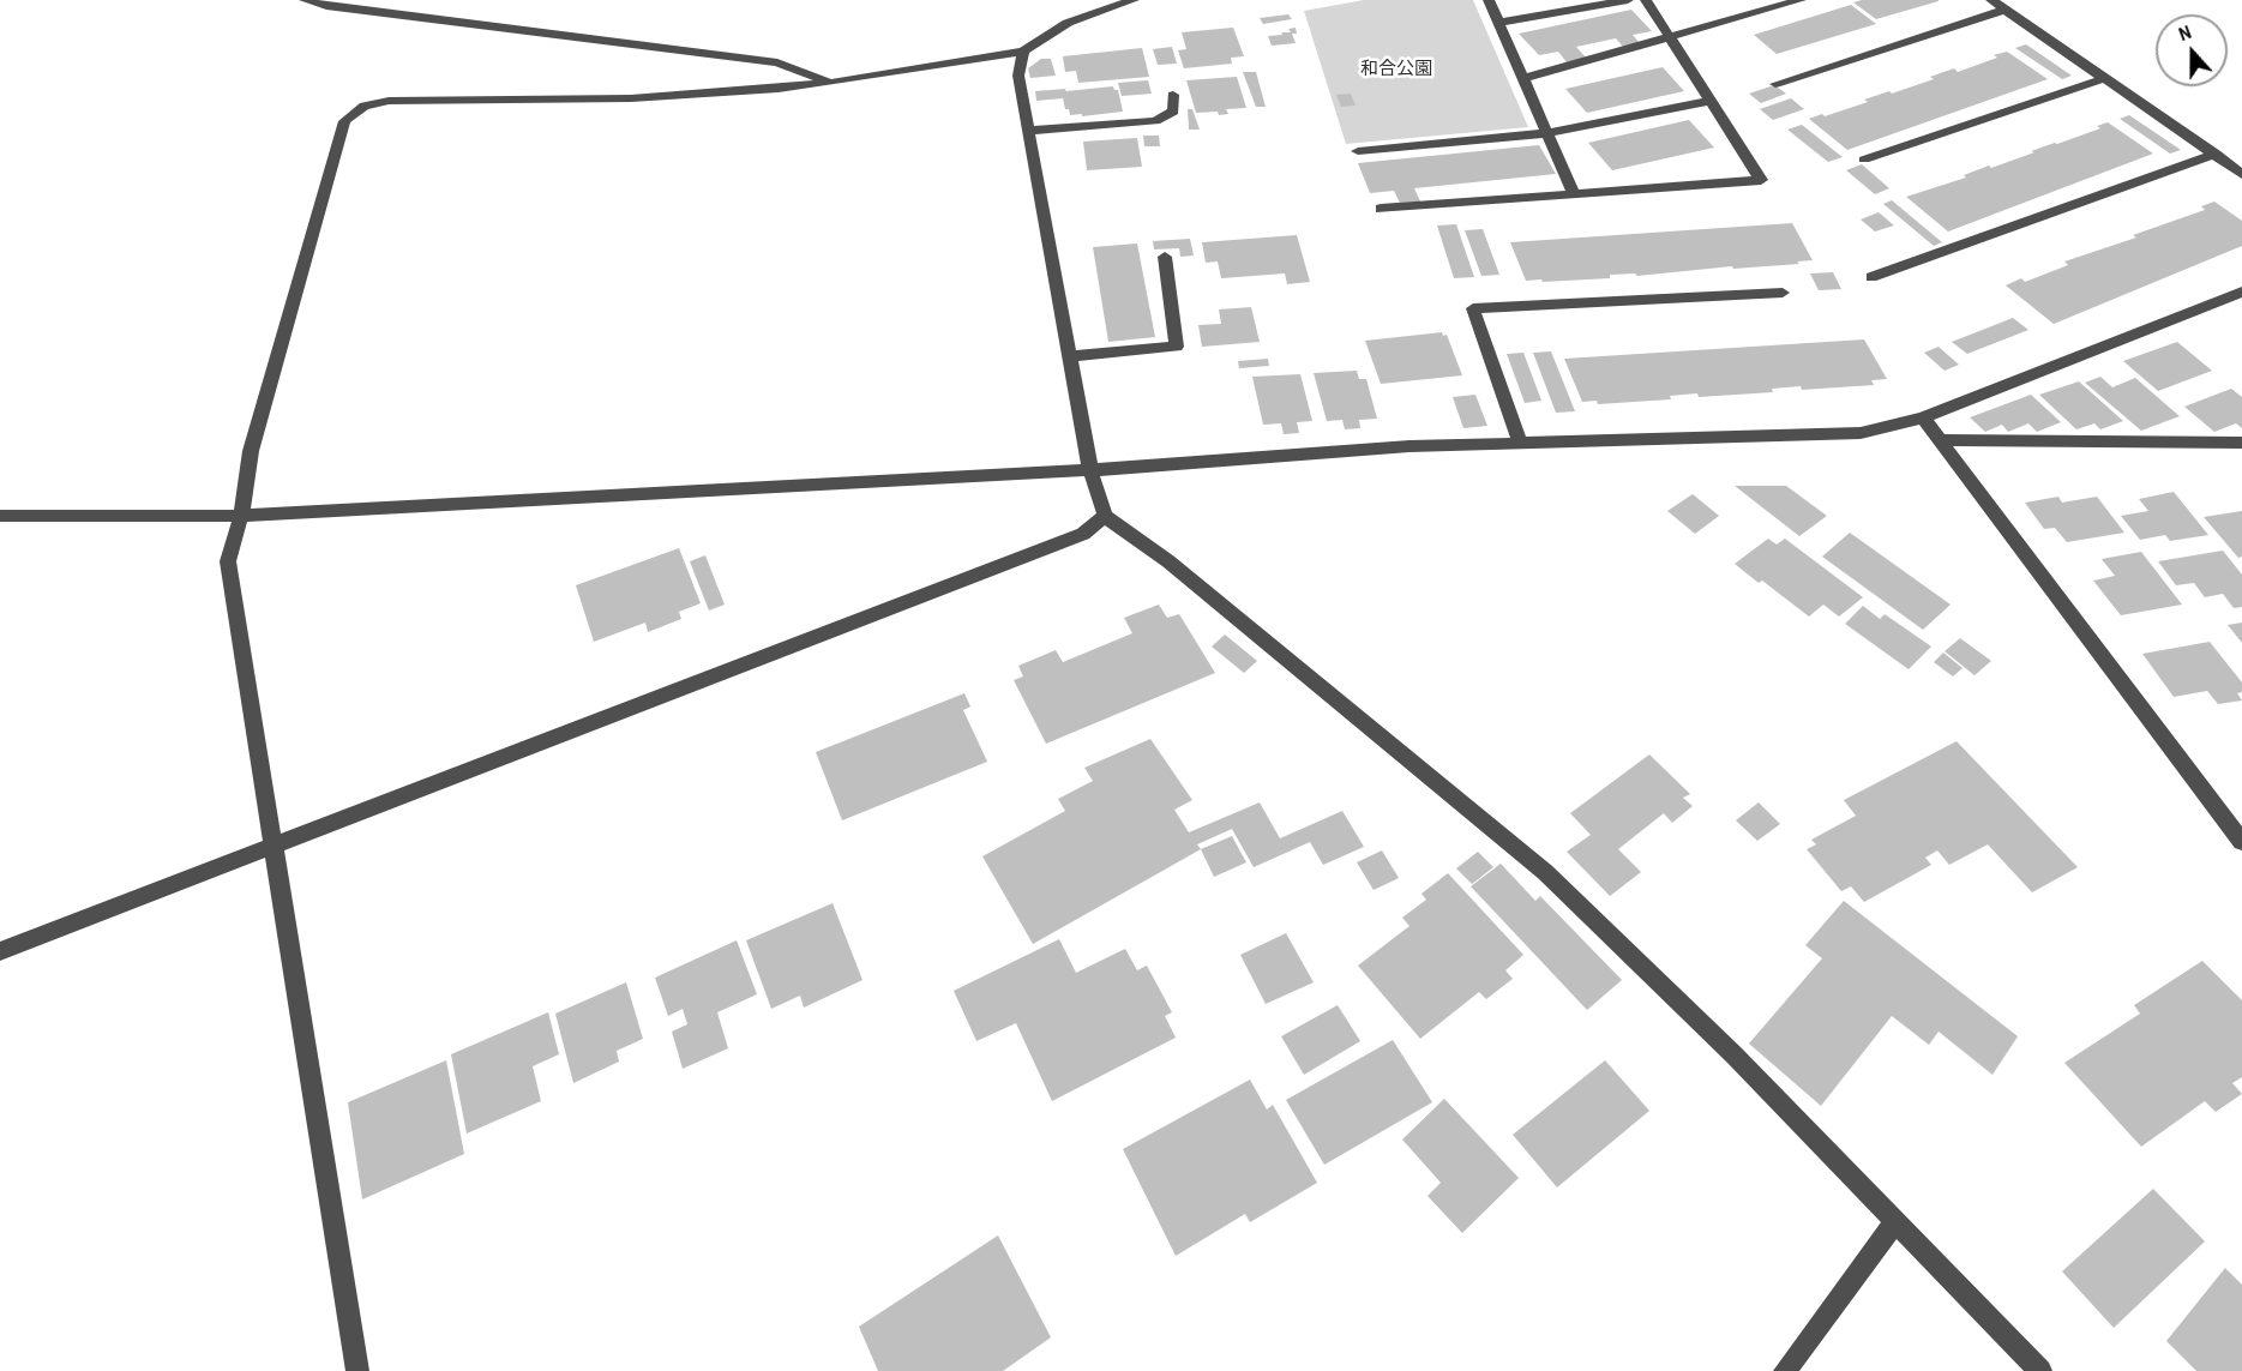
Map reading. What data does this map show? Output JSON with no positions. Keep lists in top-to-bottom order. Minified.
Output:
{"parks":["和合公園"],"north":"top"}
